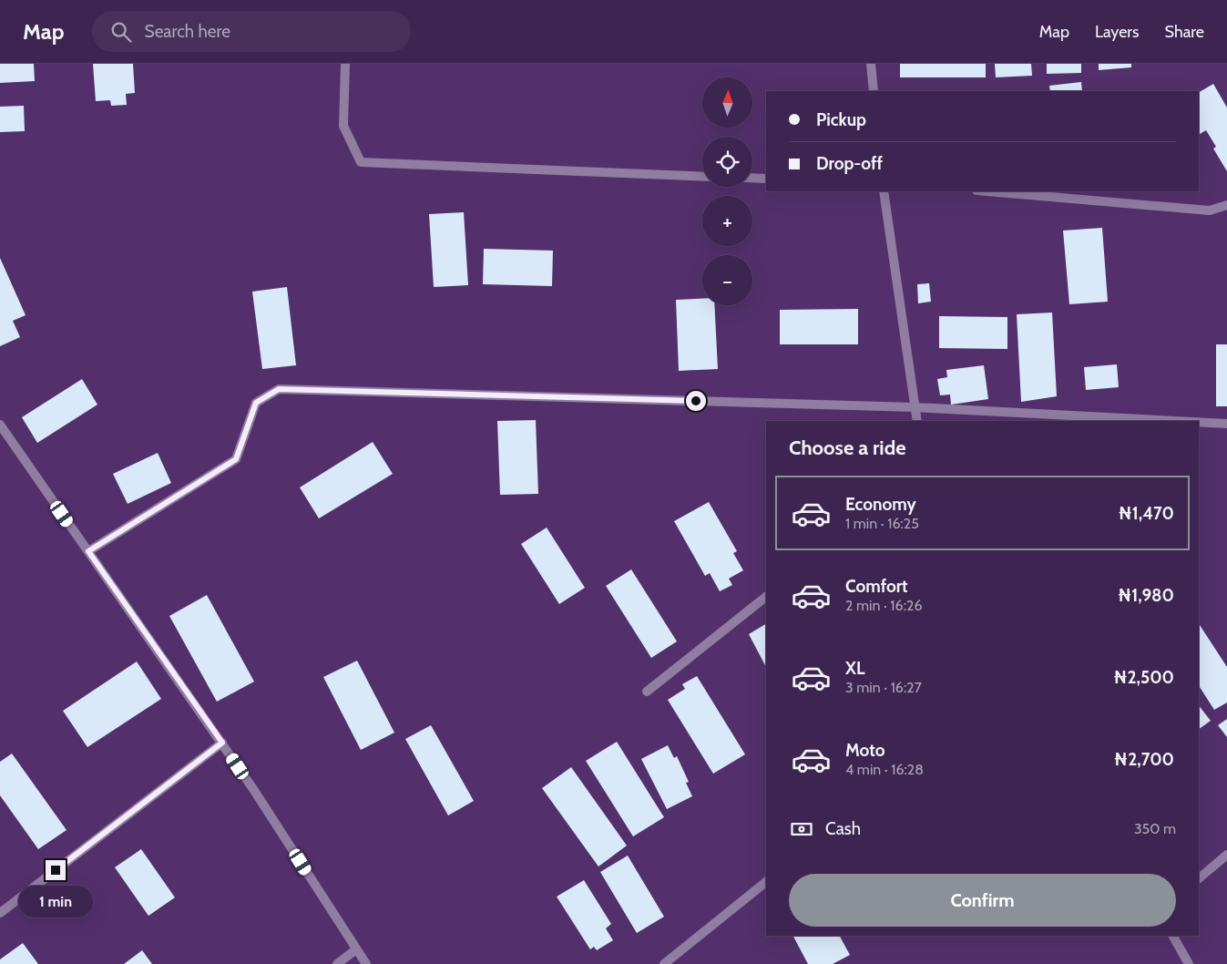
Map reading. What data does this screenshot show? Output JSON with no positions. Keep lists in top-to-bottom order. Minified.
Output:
{"north":"top","page":{"header":"Map","search":"Search here","nav":["Map","Layers","Share"],"map_buttons":["+","−"],"banner":["Pickup","Drop-off"],"heading":"Choose a ride","list":[{"name":"Economy","note":"1 min · 16:25","value":"₦1,470"},{"name":"Comfort","note":"2 min · 16:26","value":"₦1,980"},{"name":"XL","note":"3 min · 16:27","value":"₦2,500"},{"name":"Moto","note":"4 min · 16:28","value":"₦2,700"}],"pay":["Cash","350 m"],"buttons":"Confirm","bubble":"1 min"}}
